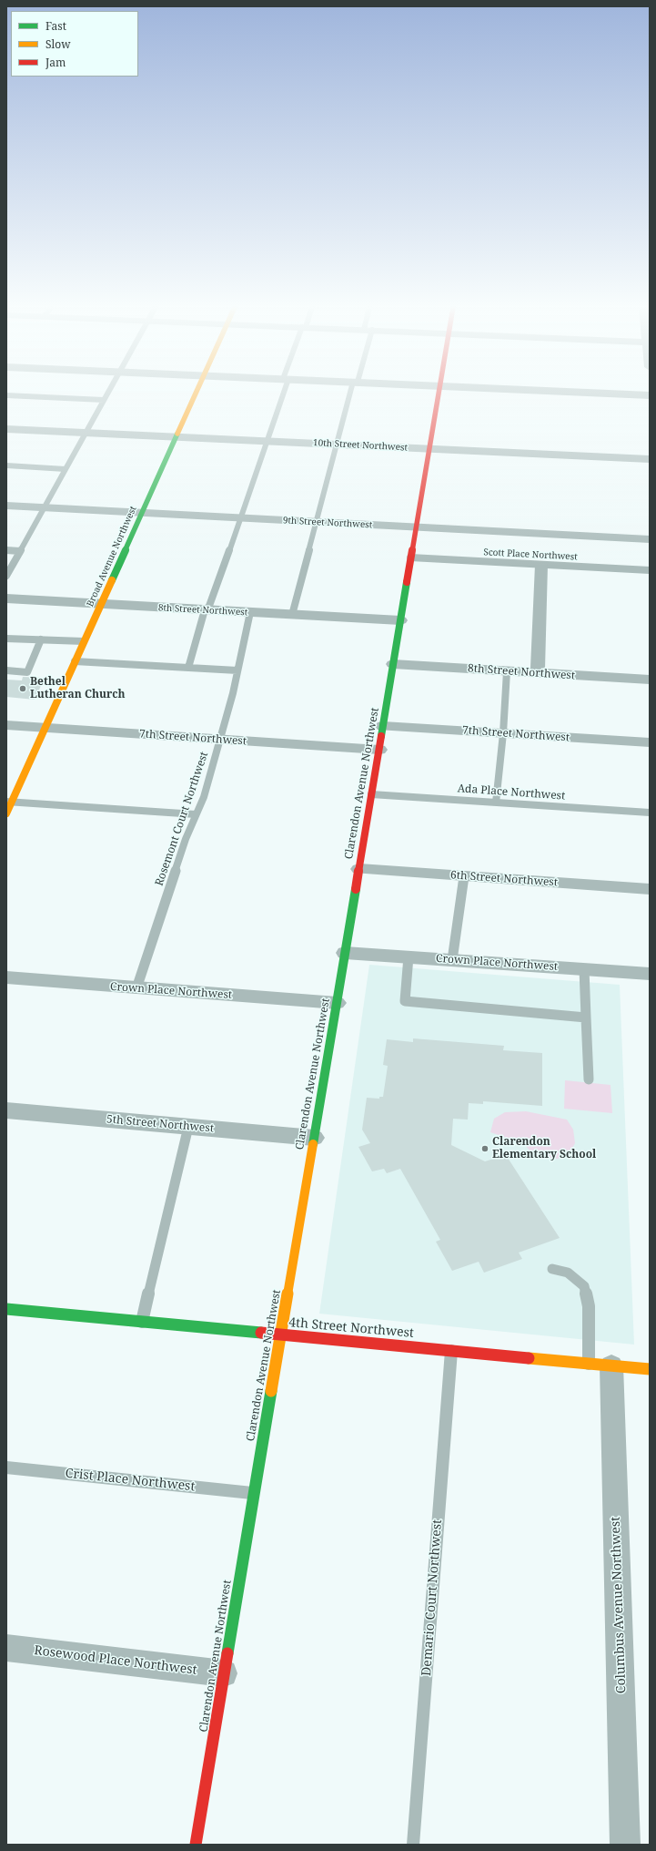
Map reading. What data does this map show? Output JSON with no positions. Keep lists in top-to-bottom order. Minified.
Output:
{"streets":{"street":["10th Street Northwest","9th Street Northwest","Broad Avenue Northwest","8th Street Northwest","7th Street Northwest","Clarendon Avenue Northwest","6th Street Northwest","Crown Place Northwest","5th Street Northwest","4th Street Northwest","Columbus Avenue Northwest","Rosewood Place Northwest"],"lane":["Scott Place Northwest","Ada Place Northwest","Rosemont Court Northwest","Crist Place Northwest","Demario Court Northwest"]},"crossings":[["10th Street Northwest","Broad Avenue Northwest"],["10th Street Northwest","Clarendon Avenue Northwest"],["9th Street Northwest","Broad Avenue Northwest"],["9th Street Northwest","Clarendon Avenue Northwest"],["Scott Place Northwest","Clarendon Avenue Northwest"],["Broad Avenue Northwest","8th Street Northwest"],["Broad Avenue Northwest","7th Street Northwest"],["8th Street Northwest","Clarendon Avenue Northwest"],["8th Street Northwest","Rosemont Court Northwest"],["7th Street Northwest","Clarendon Avenue Northwest"],["7th Street Northwest","Rosemont Court Northwest"],["Clarendon Avenue Northwest","Ada Place Northwest"],["Clarendon Avenue Northwest","6th Street Northwest"],["Clarendon Avenue Northwest","Crown Place Northwest"],["Clarendon Avenue Northwest","5th Street Northwest"],["Clarendon Avenue Northwest","4th Street Northwest"],["Clarendon Avenue Northwest","Crist Place Northwest"],["Clarendon Avenue Northwest","Rosewood Place Northwest"],["Rosemont Court Northwest","Crown Place Northwest"],["4th Street Northwest","Demario Court Northwest"],["4th Street Northwest","Columbus Avenue Northwest"]],"places":["Bethel Lutheran Church","Clarendon Elementary School"],"legend":["Fast","Slow","Jam"]}
